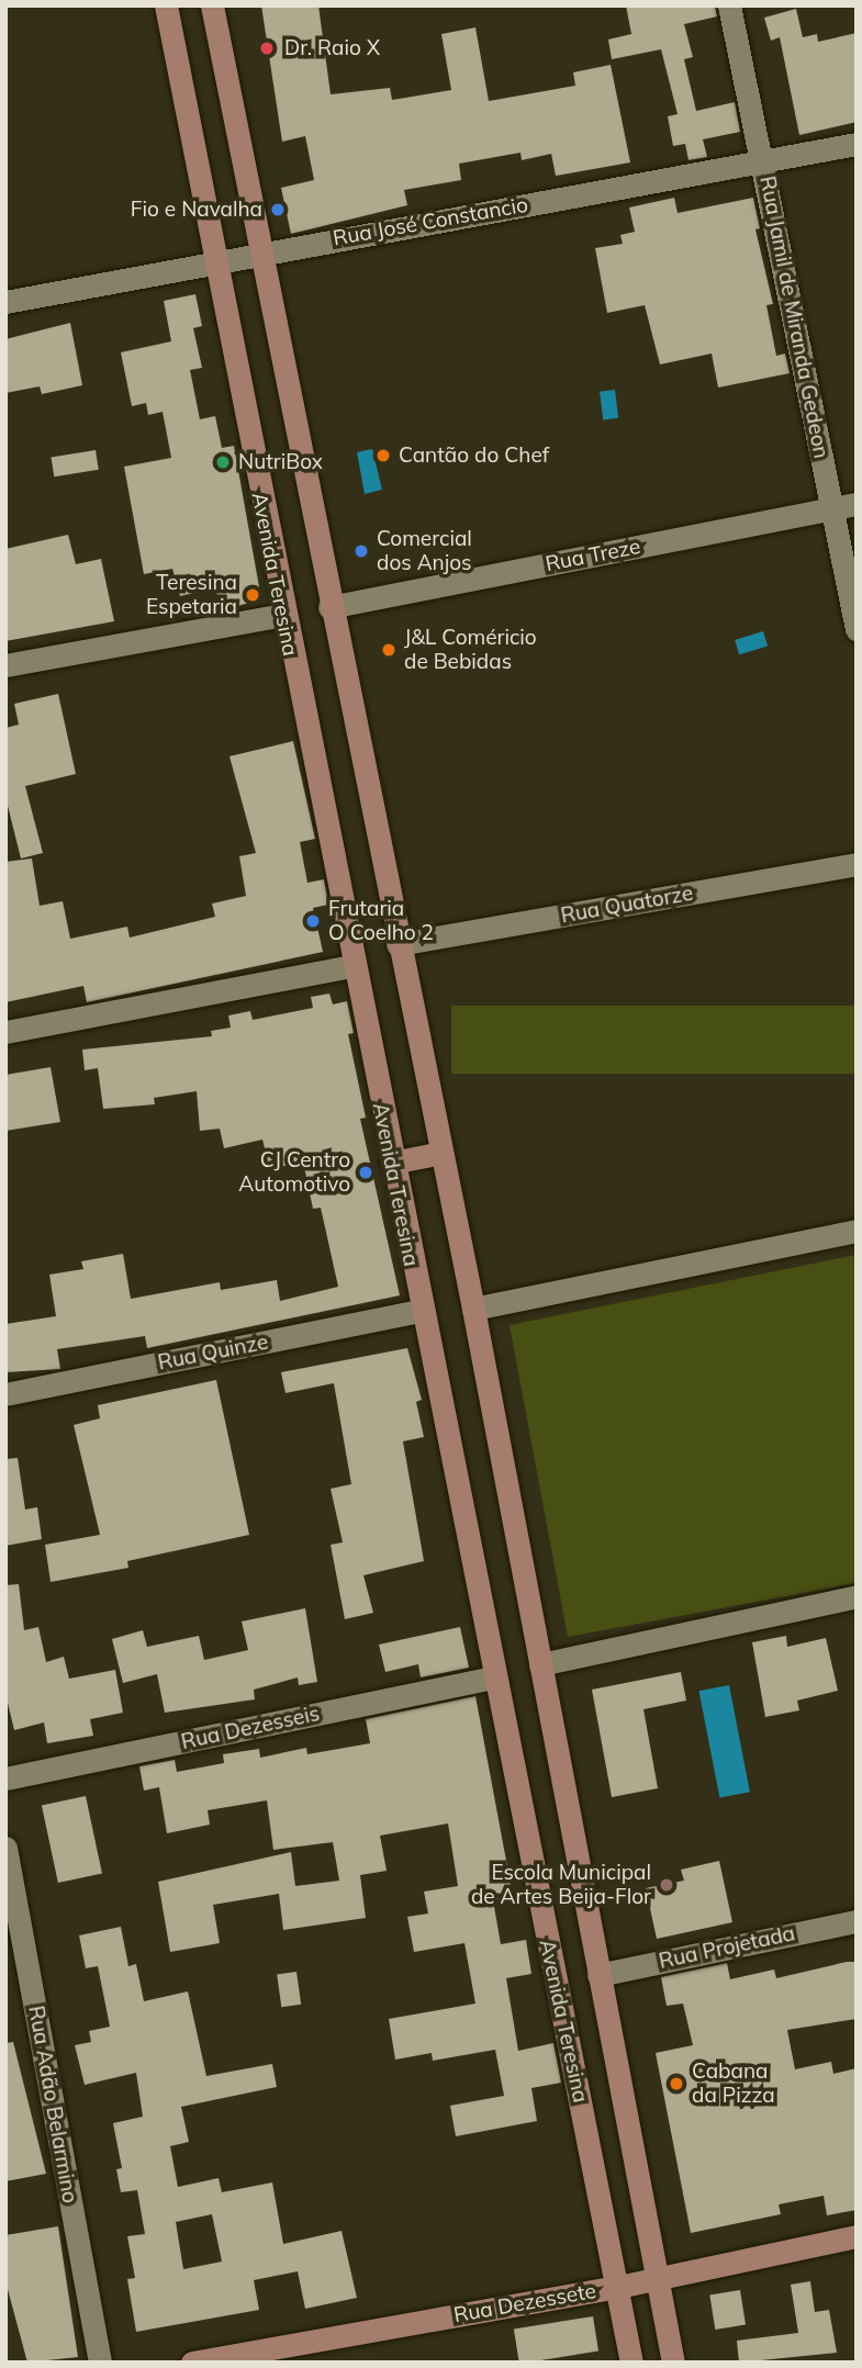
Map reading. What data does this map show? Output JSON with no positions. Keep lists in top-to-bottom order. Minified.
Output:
{"streets":{"main road":["Avenida Teresina","Rua Dezessete"],"street":["Rua José Constancio","Rua Jamil de Miranda Gedeon","Rua Treze","Rua Quatorze","Rua Quinze","Rua Dezesseis","Rua Projetada","Rua Adão Belarmino"]},"crossings":[["Rua José Constancio","Rua Jamil de Miranda Gedeon"],["Rua José Constancio","Avenida Teresina"],["Rua Jamil de Miranda Gedeon","Rua Treze"],["Rua Treze","Avenida Teresina"],["Avenida Teresina","Rua Quatorze"],["Avenida Teresina","Rua Quinze"],["Avenida Teresina","Rua Dezesseis"],["Avenida Teresina","Rua Projetada"],["Avenida Teresina","Rua Dezessete"]],"places":["Dr. Raio X","Fio e Navalha","Cantão do Chef","NutriBox","Comercial dos Anjos","Teresina Espetaria","J&L Coméricio de Bebidas","Frutaria O Coelho 2","CJ Centro Automotivo","Escola Municipal de Artes Beija-Flor","Cabana da Pizza"]}
